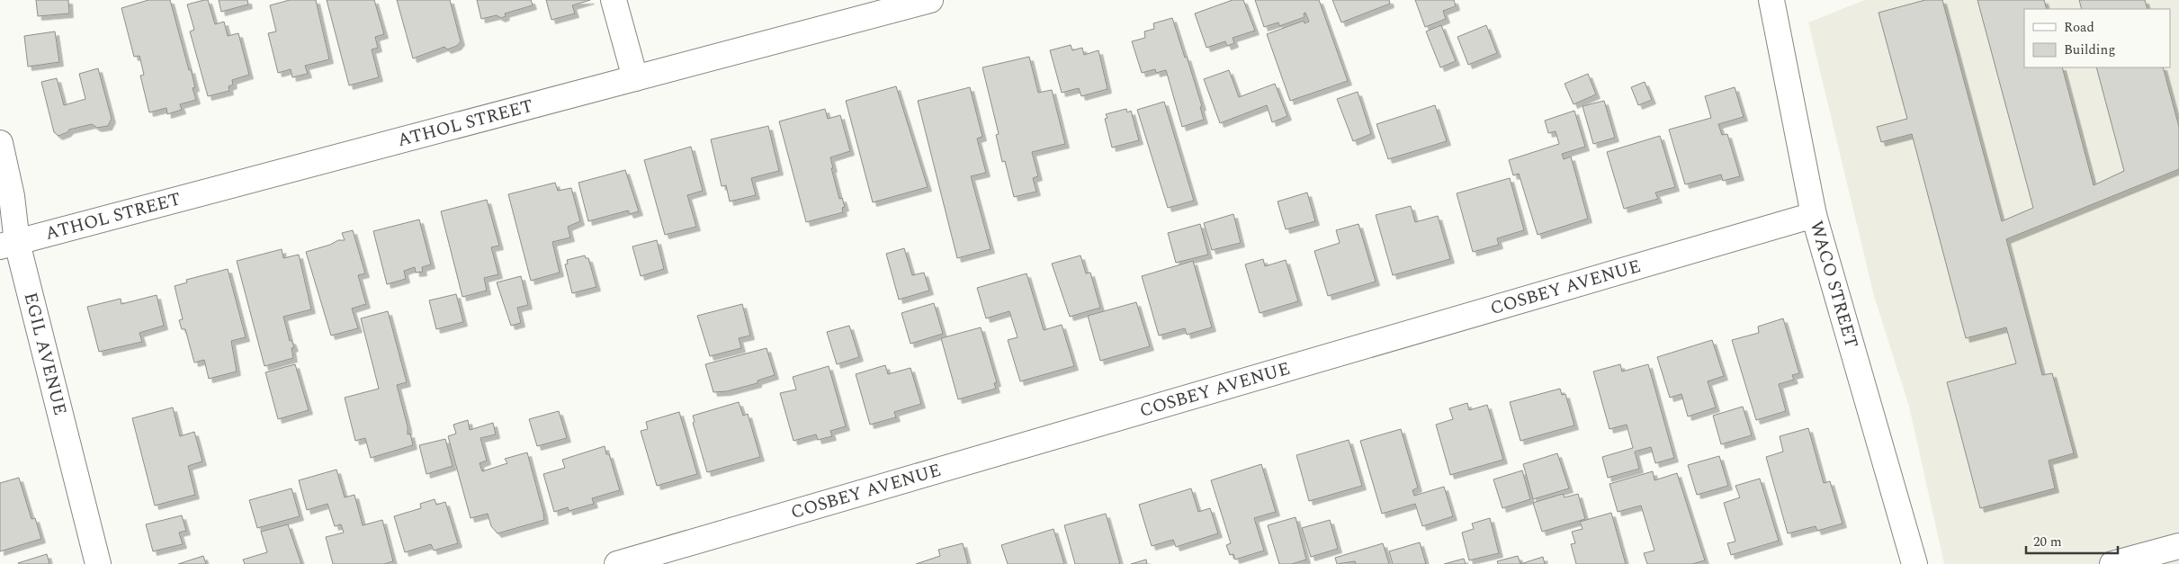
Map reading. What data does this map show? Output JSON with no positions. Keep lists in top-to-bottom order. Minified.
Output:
{"streets":{"street":["ATHOL STREET","WACO STREET","COSBEY AVENUE","EGIL AVENUE"]},"crossings":[["ATHOL STREET","EGIL AVENUE"],["WACO STREET","COSBEY AVENUE"]],"legend":["Road","Building"],"scale_bar":"20 m"}
